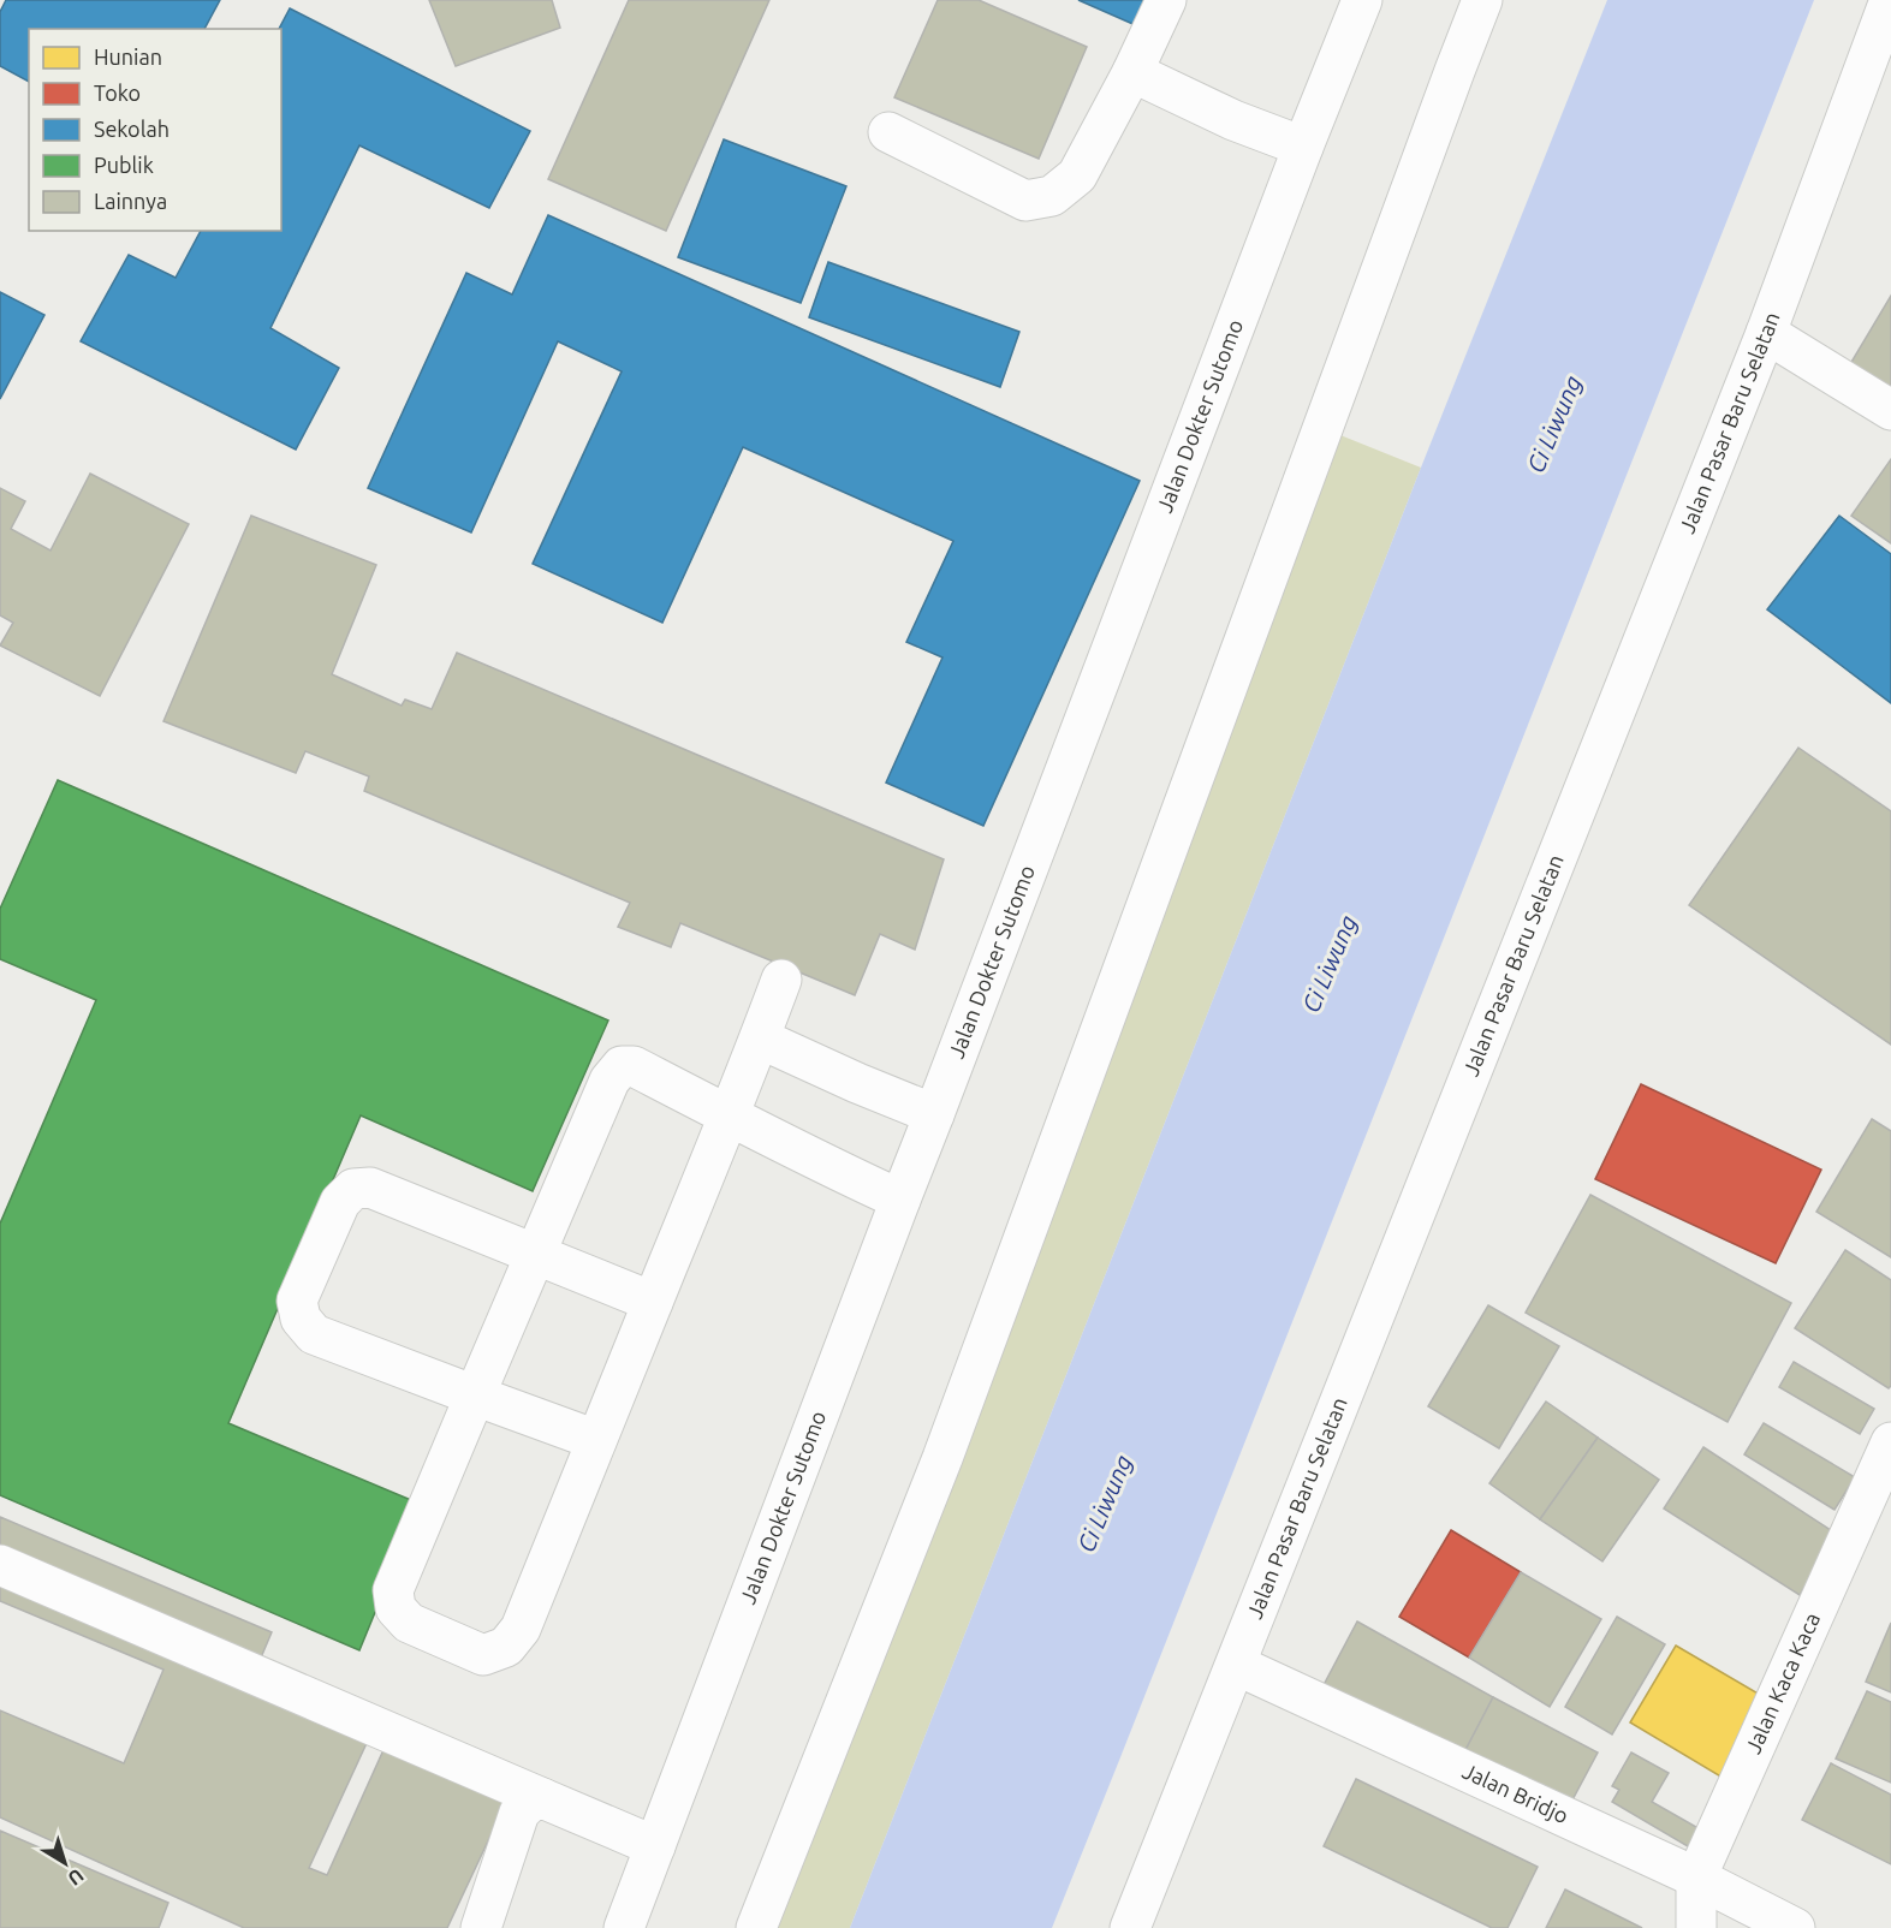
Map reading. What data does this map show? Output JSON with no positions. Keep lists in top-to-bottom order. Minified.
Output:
{"streets":{"main road":["Jalan Dokter Sutomo","Jalan Pasar Baru Selatan","Jalan Kaca Kaca","Jalan Bridjo"]},"crossings":[["Jalan Pasar Baru Selatan","Jalan Bridjo"],["Jalan Kaca Kaca","Jalan Bridjo"]],"water":["Ci Liwung"],"legend":["Hunian","Toko","Sekolah","Publik","Lainnya"],"north":"bottom right"}
